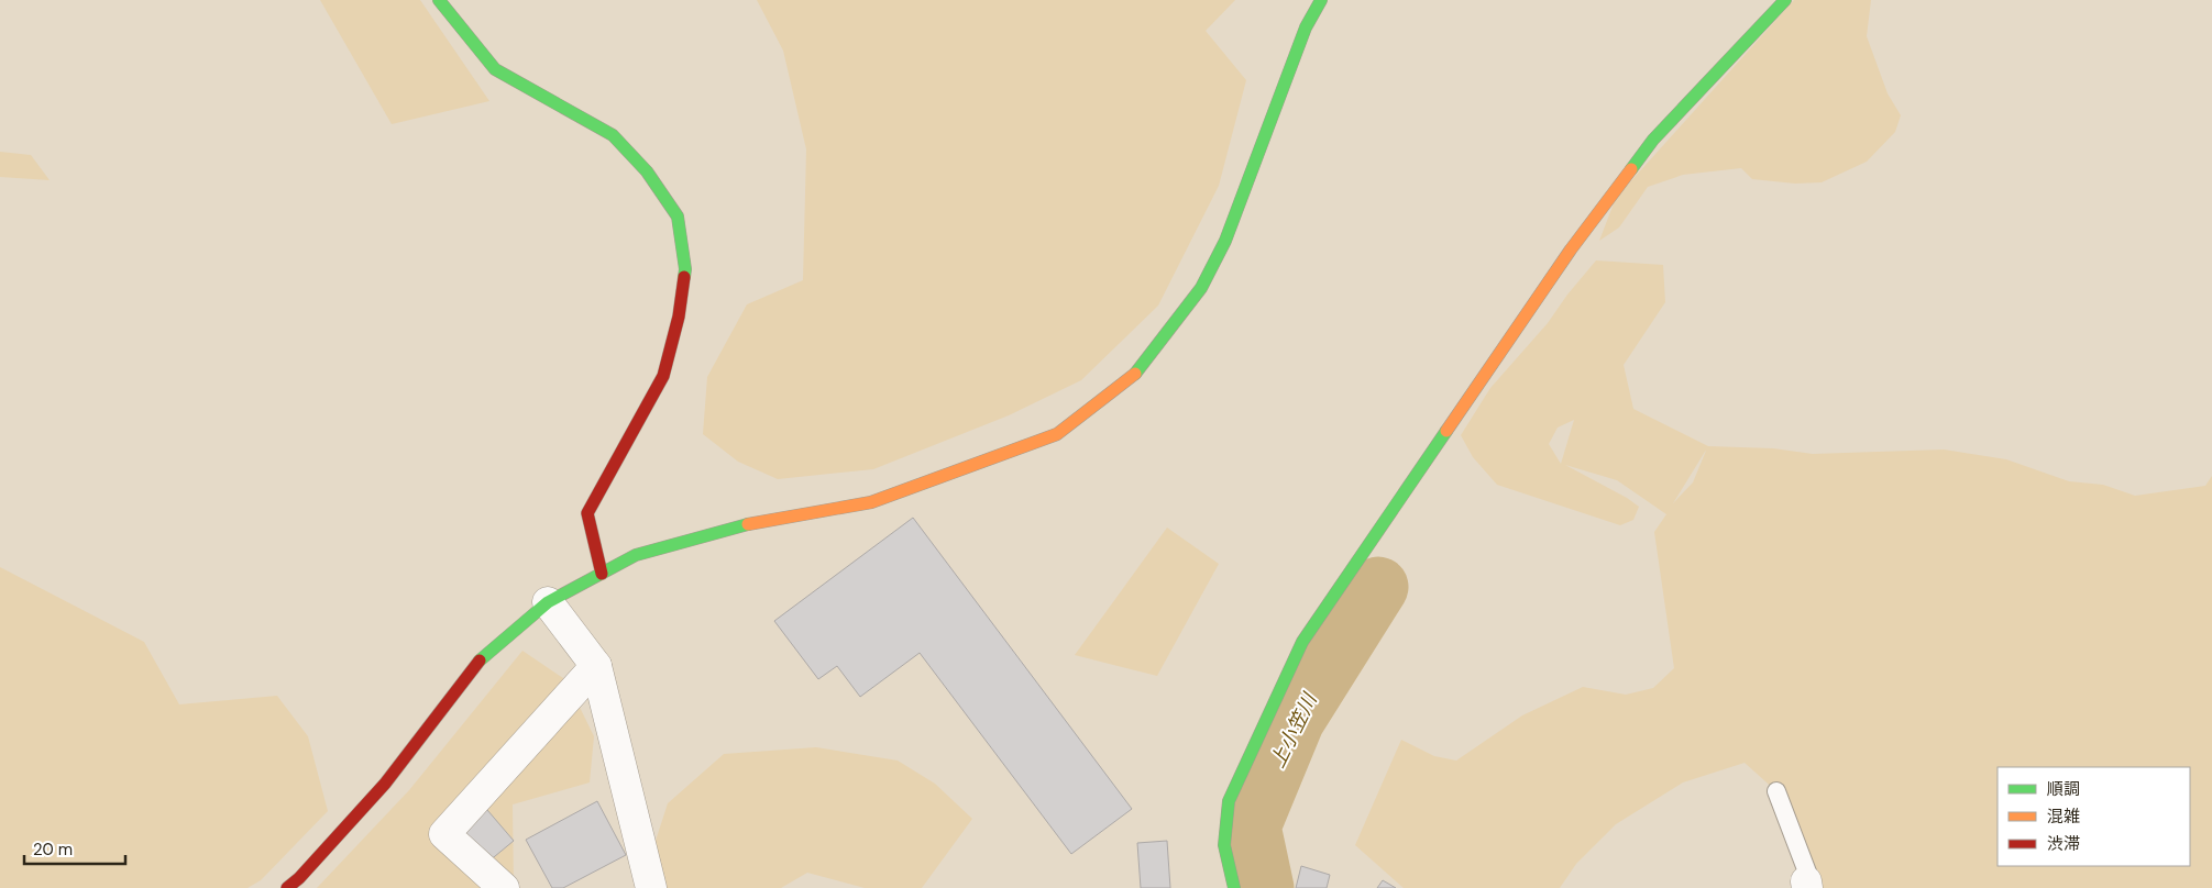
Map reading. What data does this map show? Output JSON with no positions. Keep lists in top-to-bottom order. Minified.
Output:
{"water":["上小笠川"],"legend":["順調","混雑","渋滞"],"scale_bar":"20 m"}
